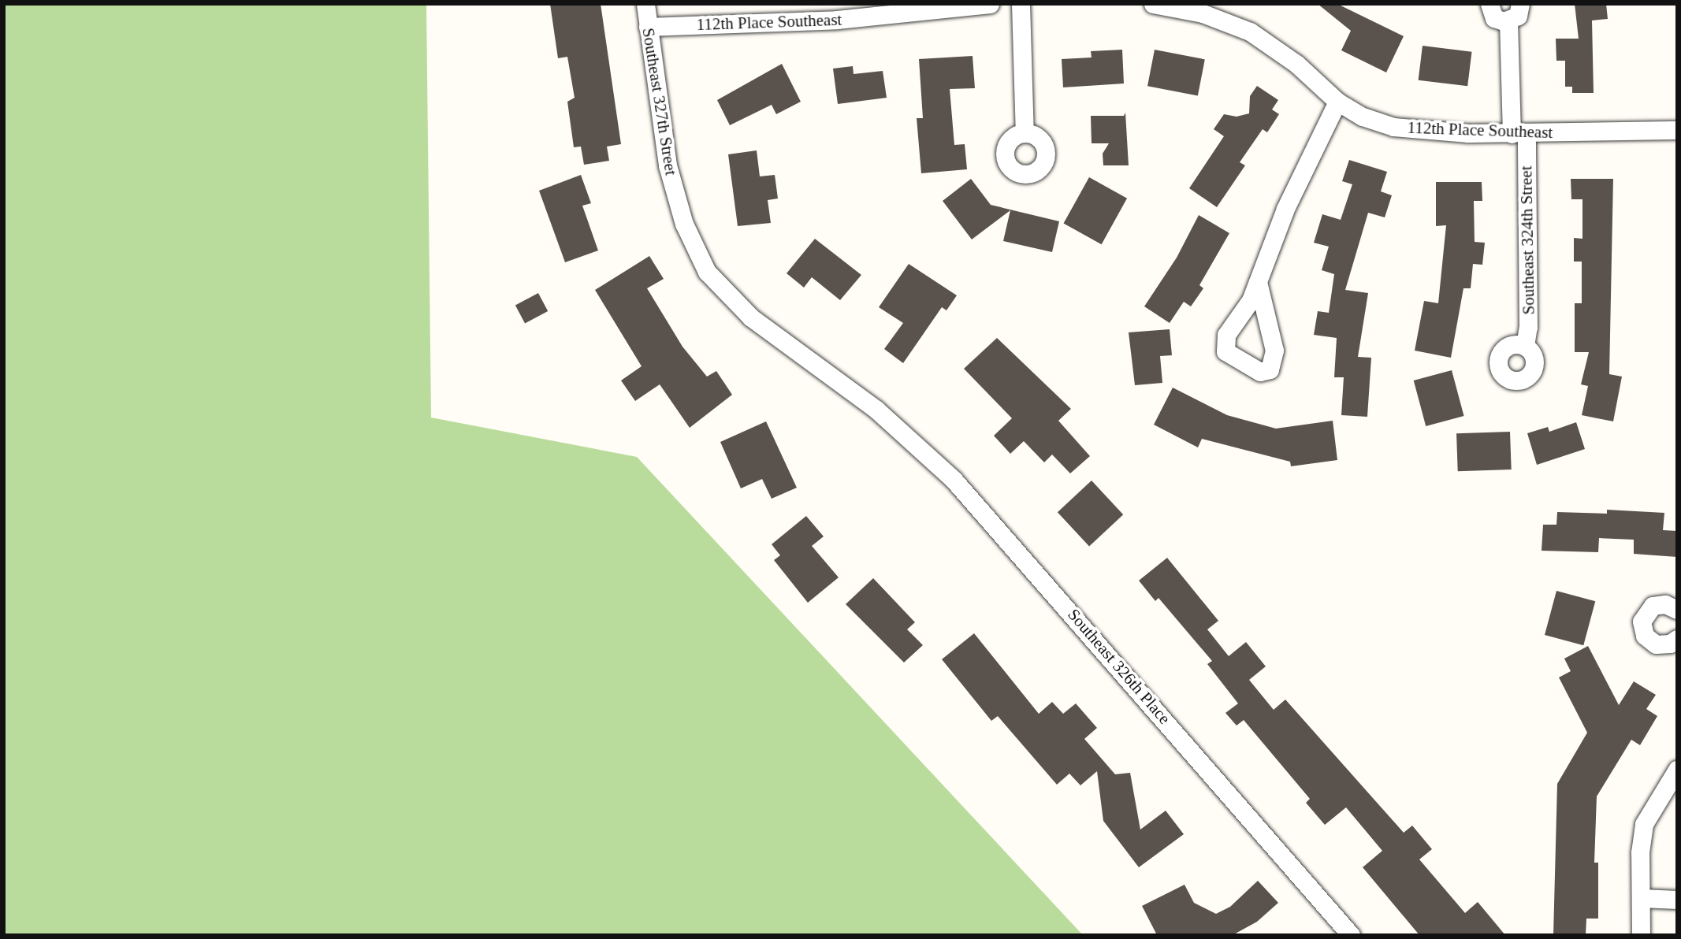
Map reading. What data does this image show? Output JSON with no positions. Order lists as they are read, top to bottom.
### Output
{
  "streets": {
    "street": [
      "112th Place Southeast",
      "Southeast 327th Street",
      "Southeast 324th Street",
      "Southeast 326th Place"
    ]
  },
  "crossings": [
    ["112th Place Southeast", "Southeast 327th Street"],
    ["112th Place Southeast", "Southeast 324th Street"],
    ["Southeast 327th Street", "Southeast 326th Place"]
  ]
}
